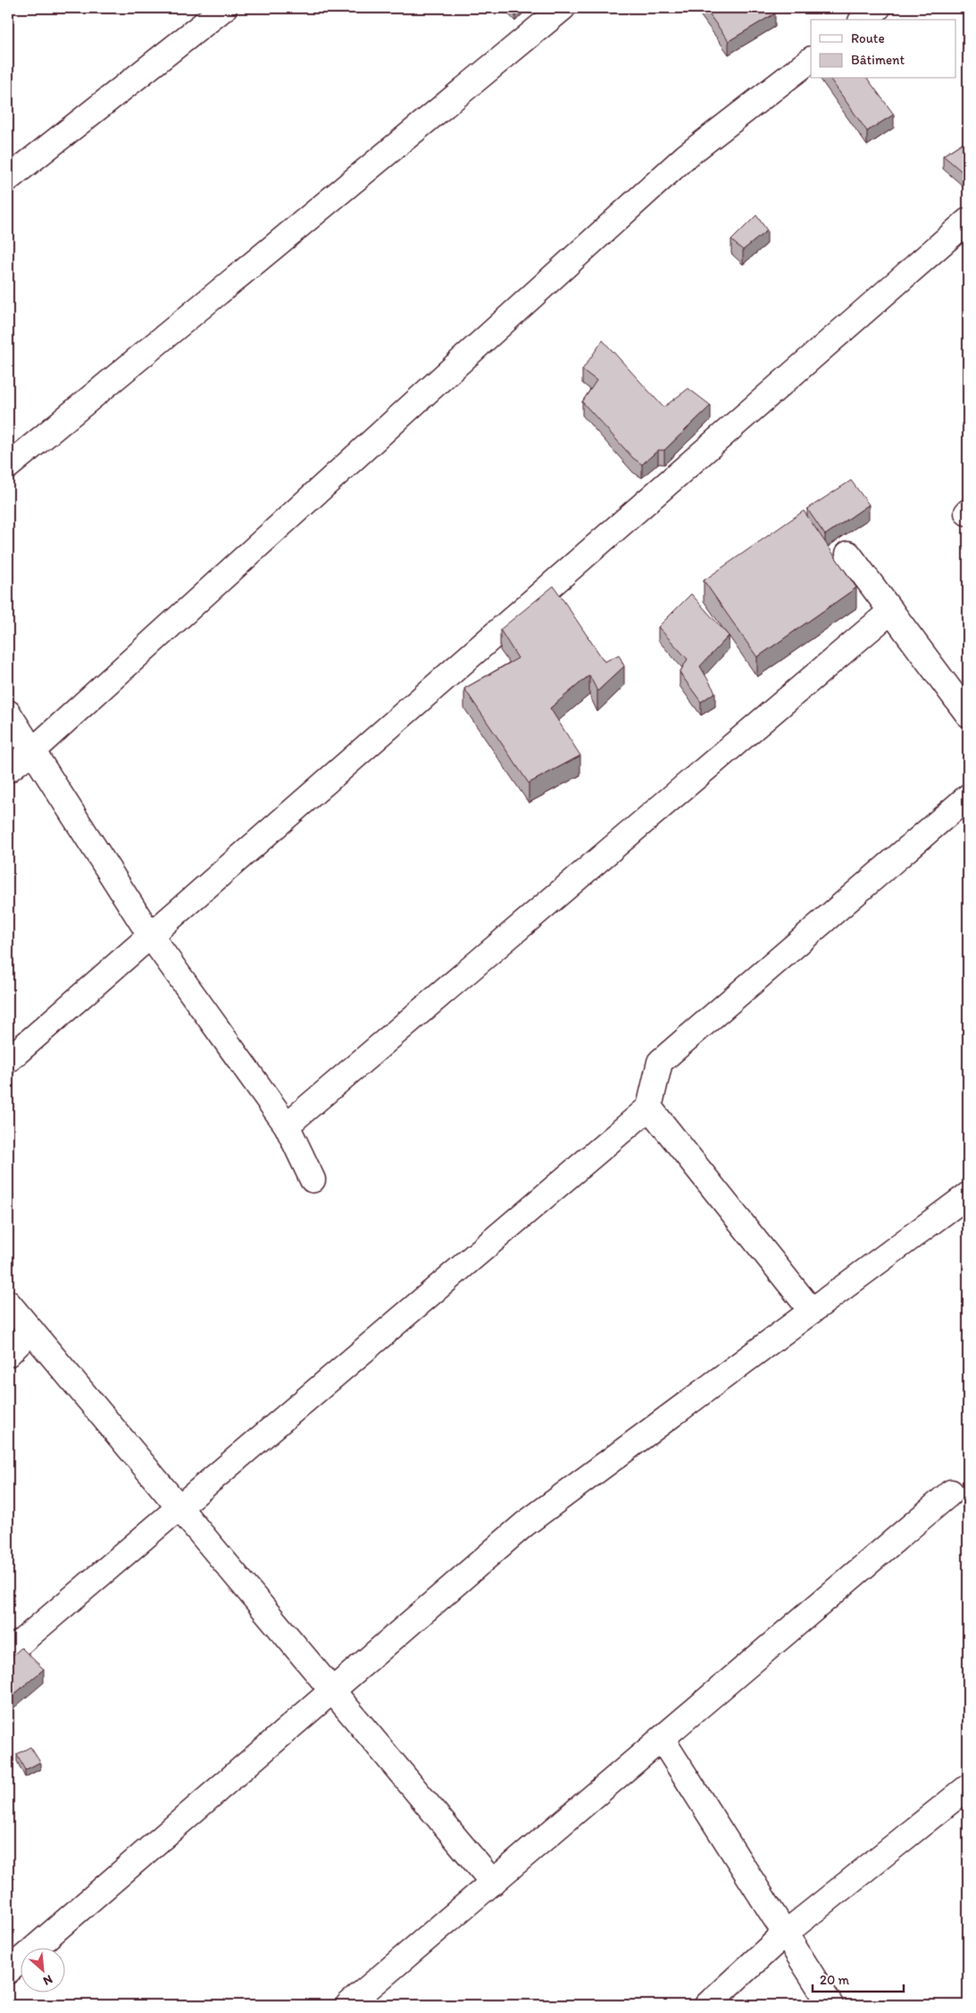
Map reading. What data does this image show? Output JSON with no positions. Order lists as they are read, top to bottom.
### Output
{
  "legend": ["Route", "Bâtiment"],
  "scale_bar": "20 m",
  "north": "bottom right"
}
